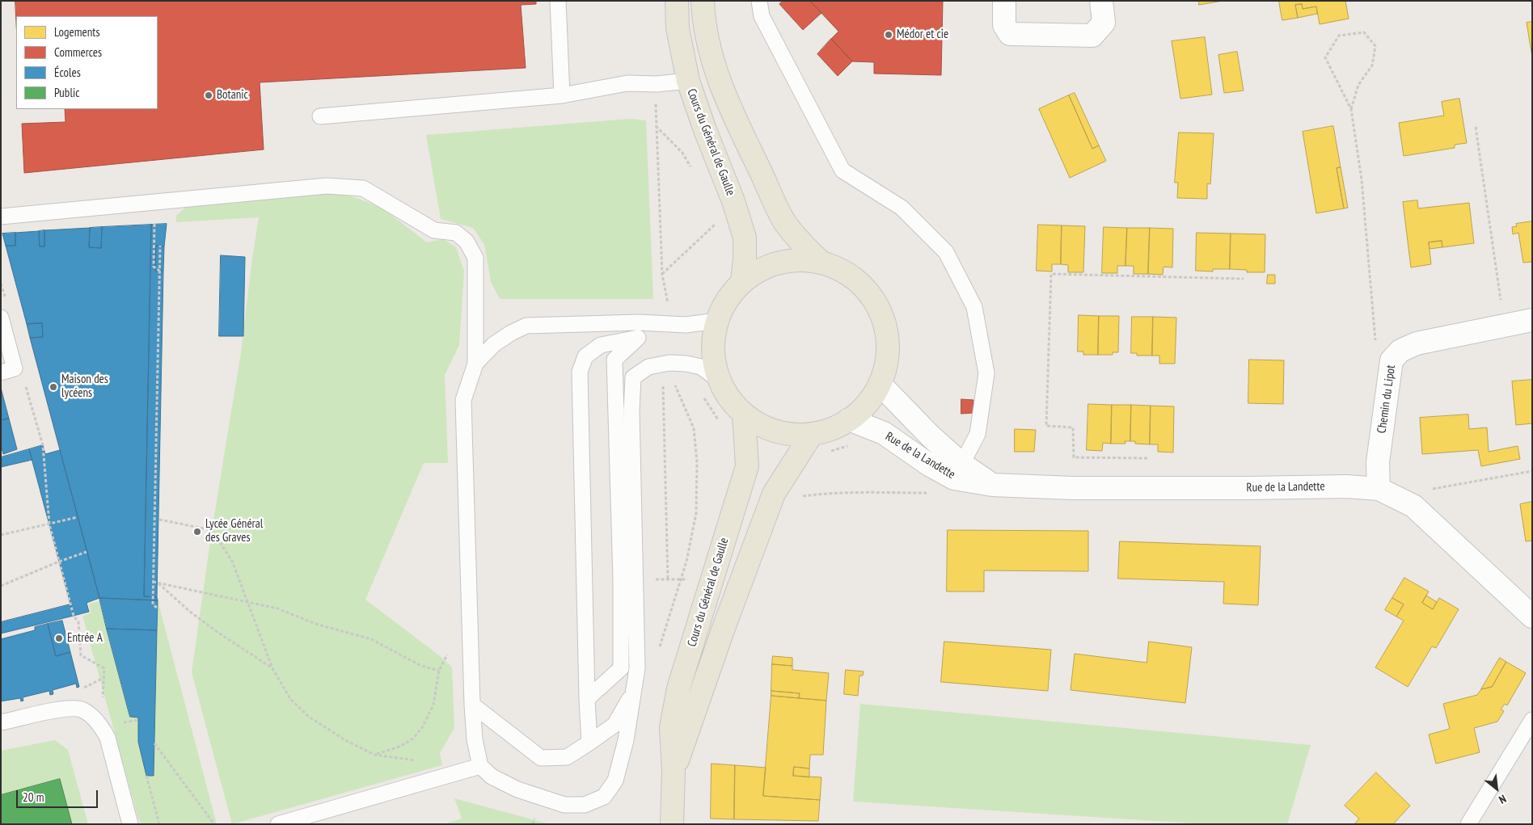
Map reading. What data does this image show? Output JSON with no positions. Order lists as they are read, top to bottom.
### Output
{
  "streets": {
    "main road": ["Cours du Général de Gaulle"],
    "street": ["Chemin du Lipot", "Rue de la Landette"]
  },
  "crossings": [
    ["Chemin du Lipot", "Rue de la Landette"]
  ],
  "places": [
    "Médor et cie",
    "Botanic",
    "Maison des lycéens",
    "Lycée Général des Graves",
    "Entrée A"
  ],
  "legend": [
    "Logements",
    "Commerces",
    "Écoles",
    "Public"
  ],
  "scale_bar": "20 m",
  "north": "bottom right"
}
